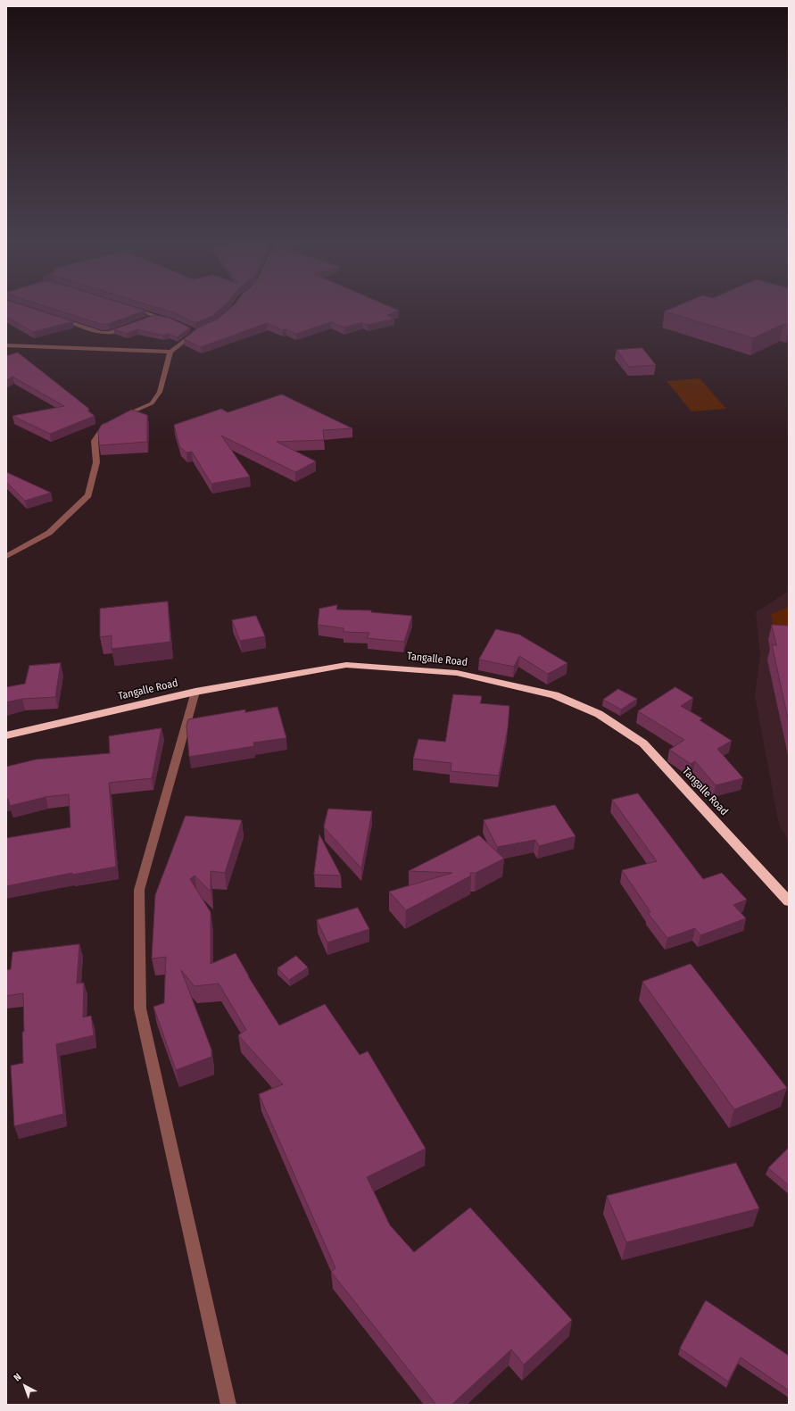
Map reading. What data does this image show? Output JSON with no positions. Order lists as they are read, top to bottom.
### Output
{
  "streets": {
    "highway": ["Tangalle Road"]
  },
  "north": "top left"
}
